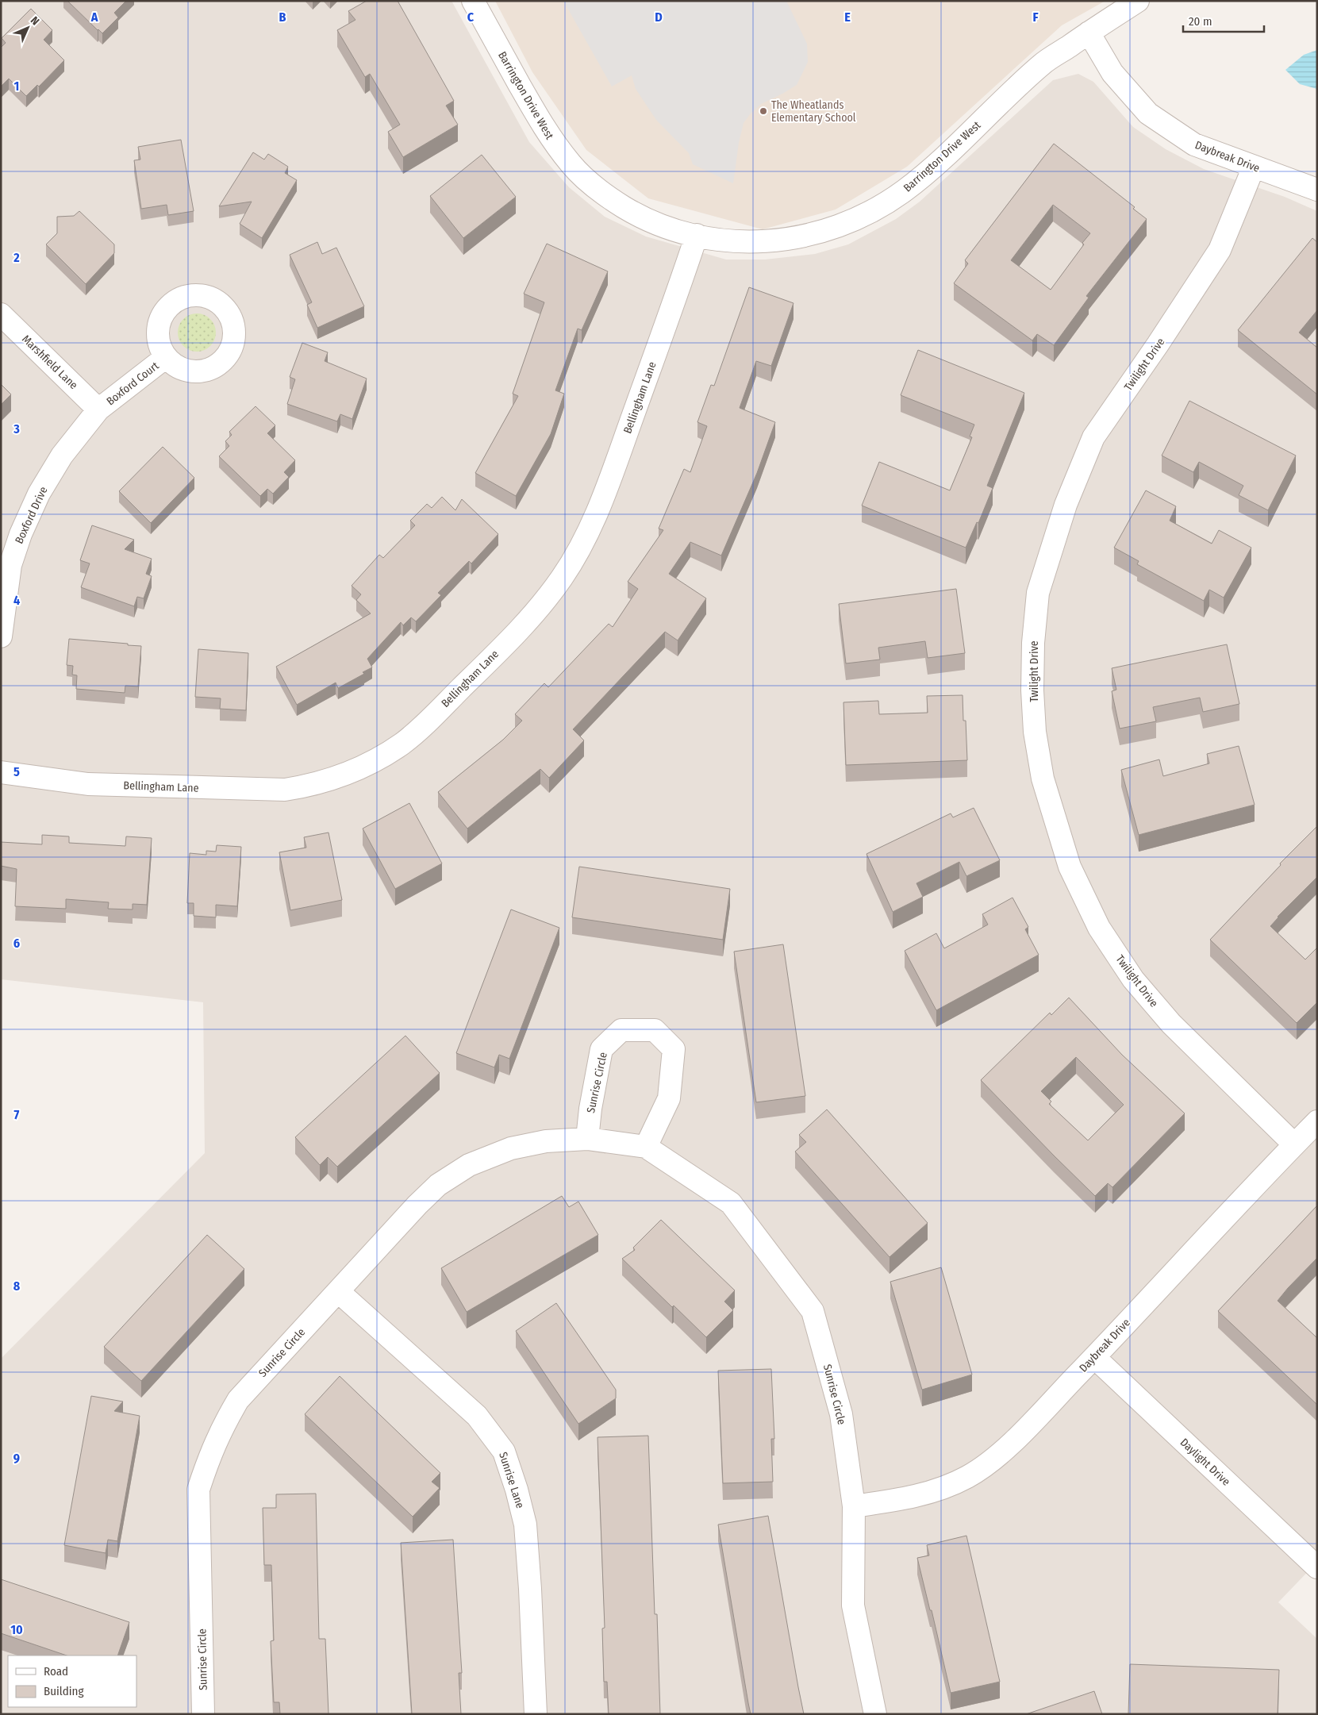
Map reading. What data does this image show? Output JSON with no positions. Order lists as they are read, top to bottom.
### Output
{
  "streets": {
    "street": [
      "Barrington Drive West",
      "Daybreak Drive",
      "Marshfield Lane",
      "Twilight Drive",
      "Boxford Court",
      "Bellingham Lane",
      "Boxford Drive",
      "Sunrise Circle",
      "Daylight Drive",
      "Sunrise Lane"
    ]
  },
  "crossings": [
    ["Barrington Drive West", "Daybreak Drive"],
    ["Barrington Drive West", "Bellingham Lane"],
    ["Daybreak Drive", "Twilight Drive"],
    ["Daybreak Drive", "Sunrise Circle"],
    ["Daybreak Drive", "Daylight Drive"],
    ["Marshfield Lane", "Boxford Court"],
    ["Marshfield Lane", "Boxford Drive"],
    ["Boxford Court", "Boxford Drive"],
    ["Sunrise Circle", "Sunrise Lane"]
  ],
  "places": ["The Wheatlands Elementary School"],
  "legend": ["Road", "Building"],
  "scale_bar": "20 m",
  "north": "top right",
  "grid": {
    "columns": [
      "A",
      "B",
      "C",
      "D",
      "E",
      "F"
    ],
    "rows": [
      "1",
      "2",
      "3",
      "4",
      "5",
      "6",
      "7",
      "8",
      "9",
      "10"
    ]
  }
}
